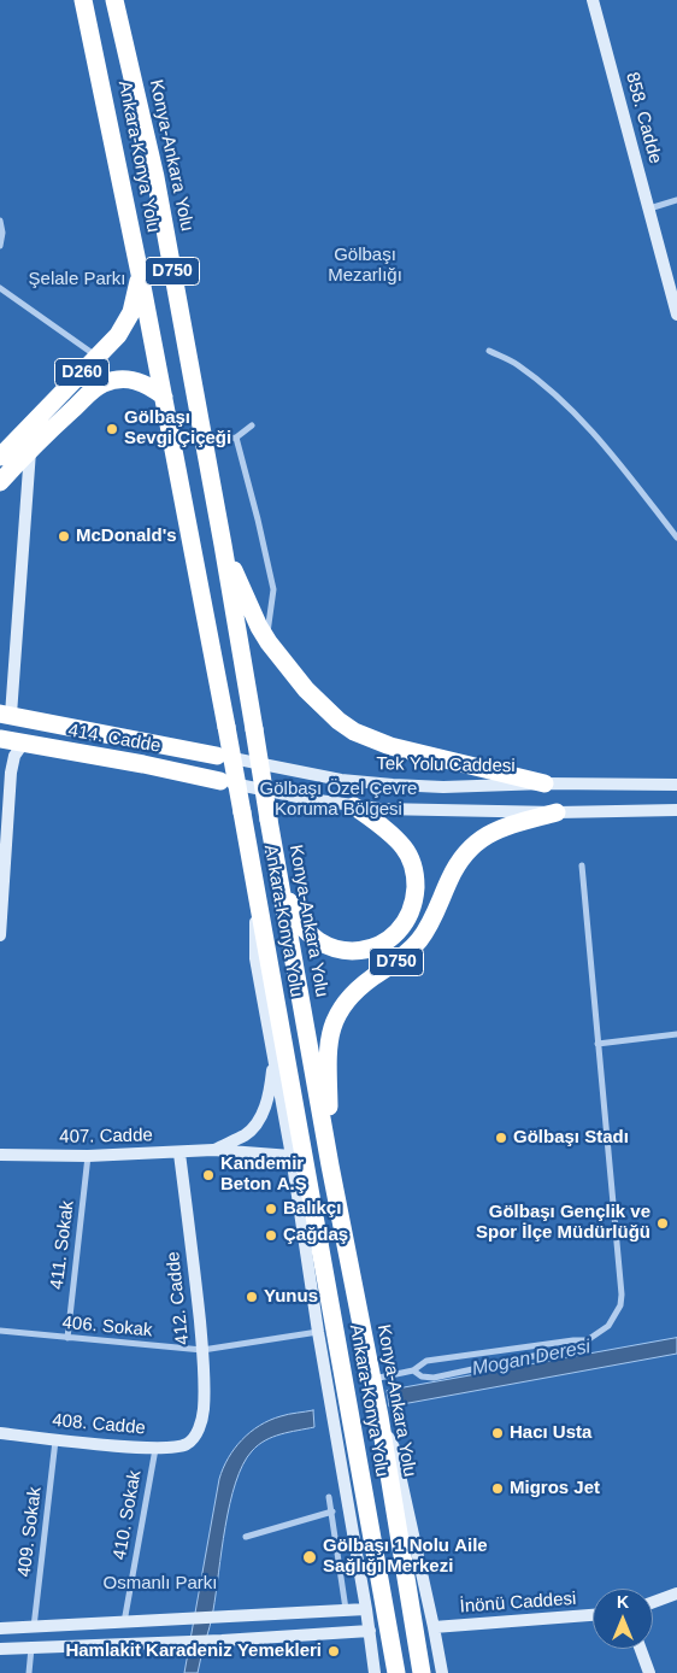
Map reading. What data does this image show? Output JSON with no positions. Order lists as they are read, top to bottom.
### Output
{
  "streets": {
    "highway": [
      "Konya-Ankara Yolu",
      "Ankara-Konya Yolu",
      "D750",
      "D260",
      "414. Cadde"
    ],
    "street": [
      "858. Cadde",
      "Tek Yolu Caddesi",
      "407. Cadde",
      "411. Sokak",
      "412. Cadde",
      "406. Sokak",
      "408. Cadde",
      "410. Sokak",
      "409. Sokak",
      "İnönü Caddesi"
    ]
  },
  "crossings": [
    ["Konya-Ankara Yolu", "D750"],
    ["Ankara-Konya Yolu", "D260"],
    ["414. Cadde", "Tek Yolu Caddesi"],
    ["407. Cadde", "411. Sokak"],
    ["407. Cadde", "412. Cadde"],
    ["411. Sokak", "406. Sokak"],
    ["412. Cadde", "406. Sokak"],
    ["412. Cadde", "408. Cadde"],
    ["408. Cadde", "410. Sokak"],
    ["408. Cadde", "409. Sokak"]
  ],
  "water": ["Mogan Deresi"],
  "parks": [
    "Gölbaşı Mezarlığı",
    "Şelale Parkı",
    "Gölbaşı Özel Çevre Koruma Bölgesi",
    "Osmanlı Parkı"
  ],
  "places": [
    "Gölbaşı Sevgi Çiçeği",
    "McDonald's",
    "Gölbaşı Stadı",
    "Kandemir Beton A.Ş",
    "Balıkçı",
    "Gölbaşı Gençlik ve Spor İlçe Müdürlüğü",
    "Çağdaş",
    "Yunus",
    "Hacı Usta",
    "Migros Jet",
    "Gölbaşı 1 Nolu Aile Sağlığı Merkezi",
    "Hamlakit Karadeniz Yemekleri"
  ],
  "north": "top"
}
